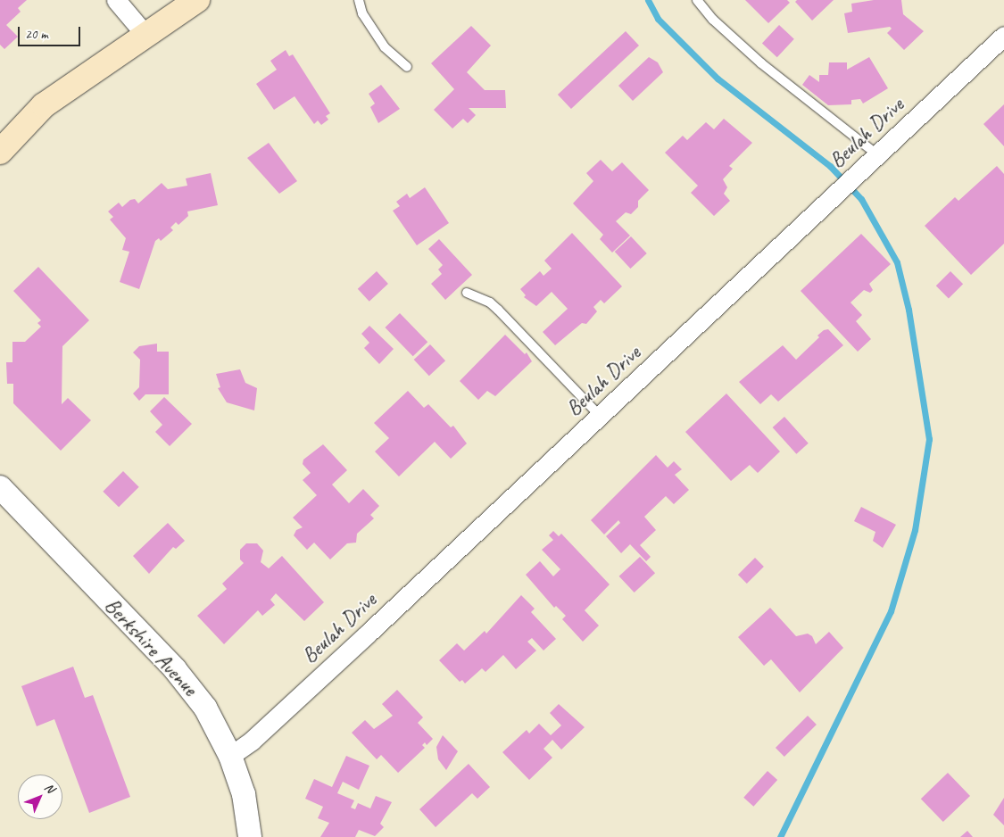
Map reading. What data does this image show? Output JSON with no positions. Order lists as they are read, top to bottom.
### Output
{
  "streets": {
    "street": ["Beulah Drive", "Berkshire Avenue"]
  },
  "crossings": [
    ["Beulah Drive", "Berkshire Avenue"]
  ],
  "scale_bar": "20 m",
  "north": "top right"
}
